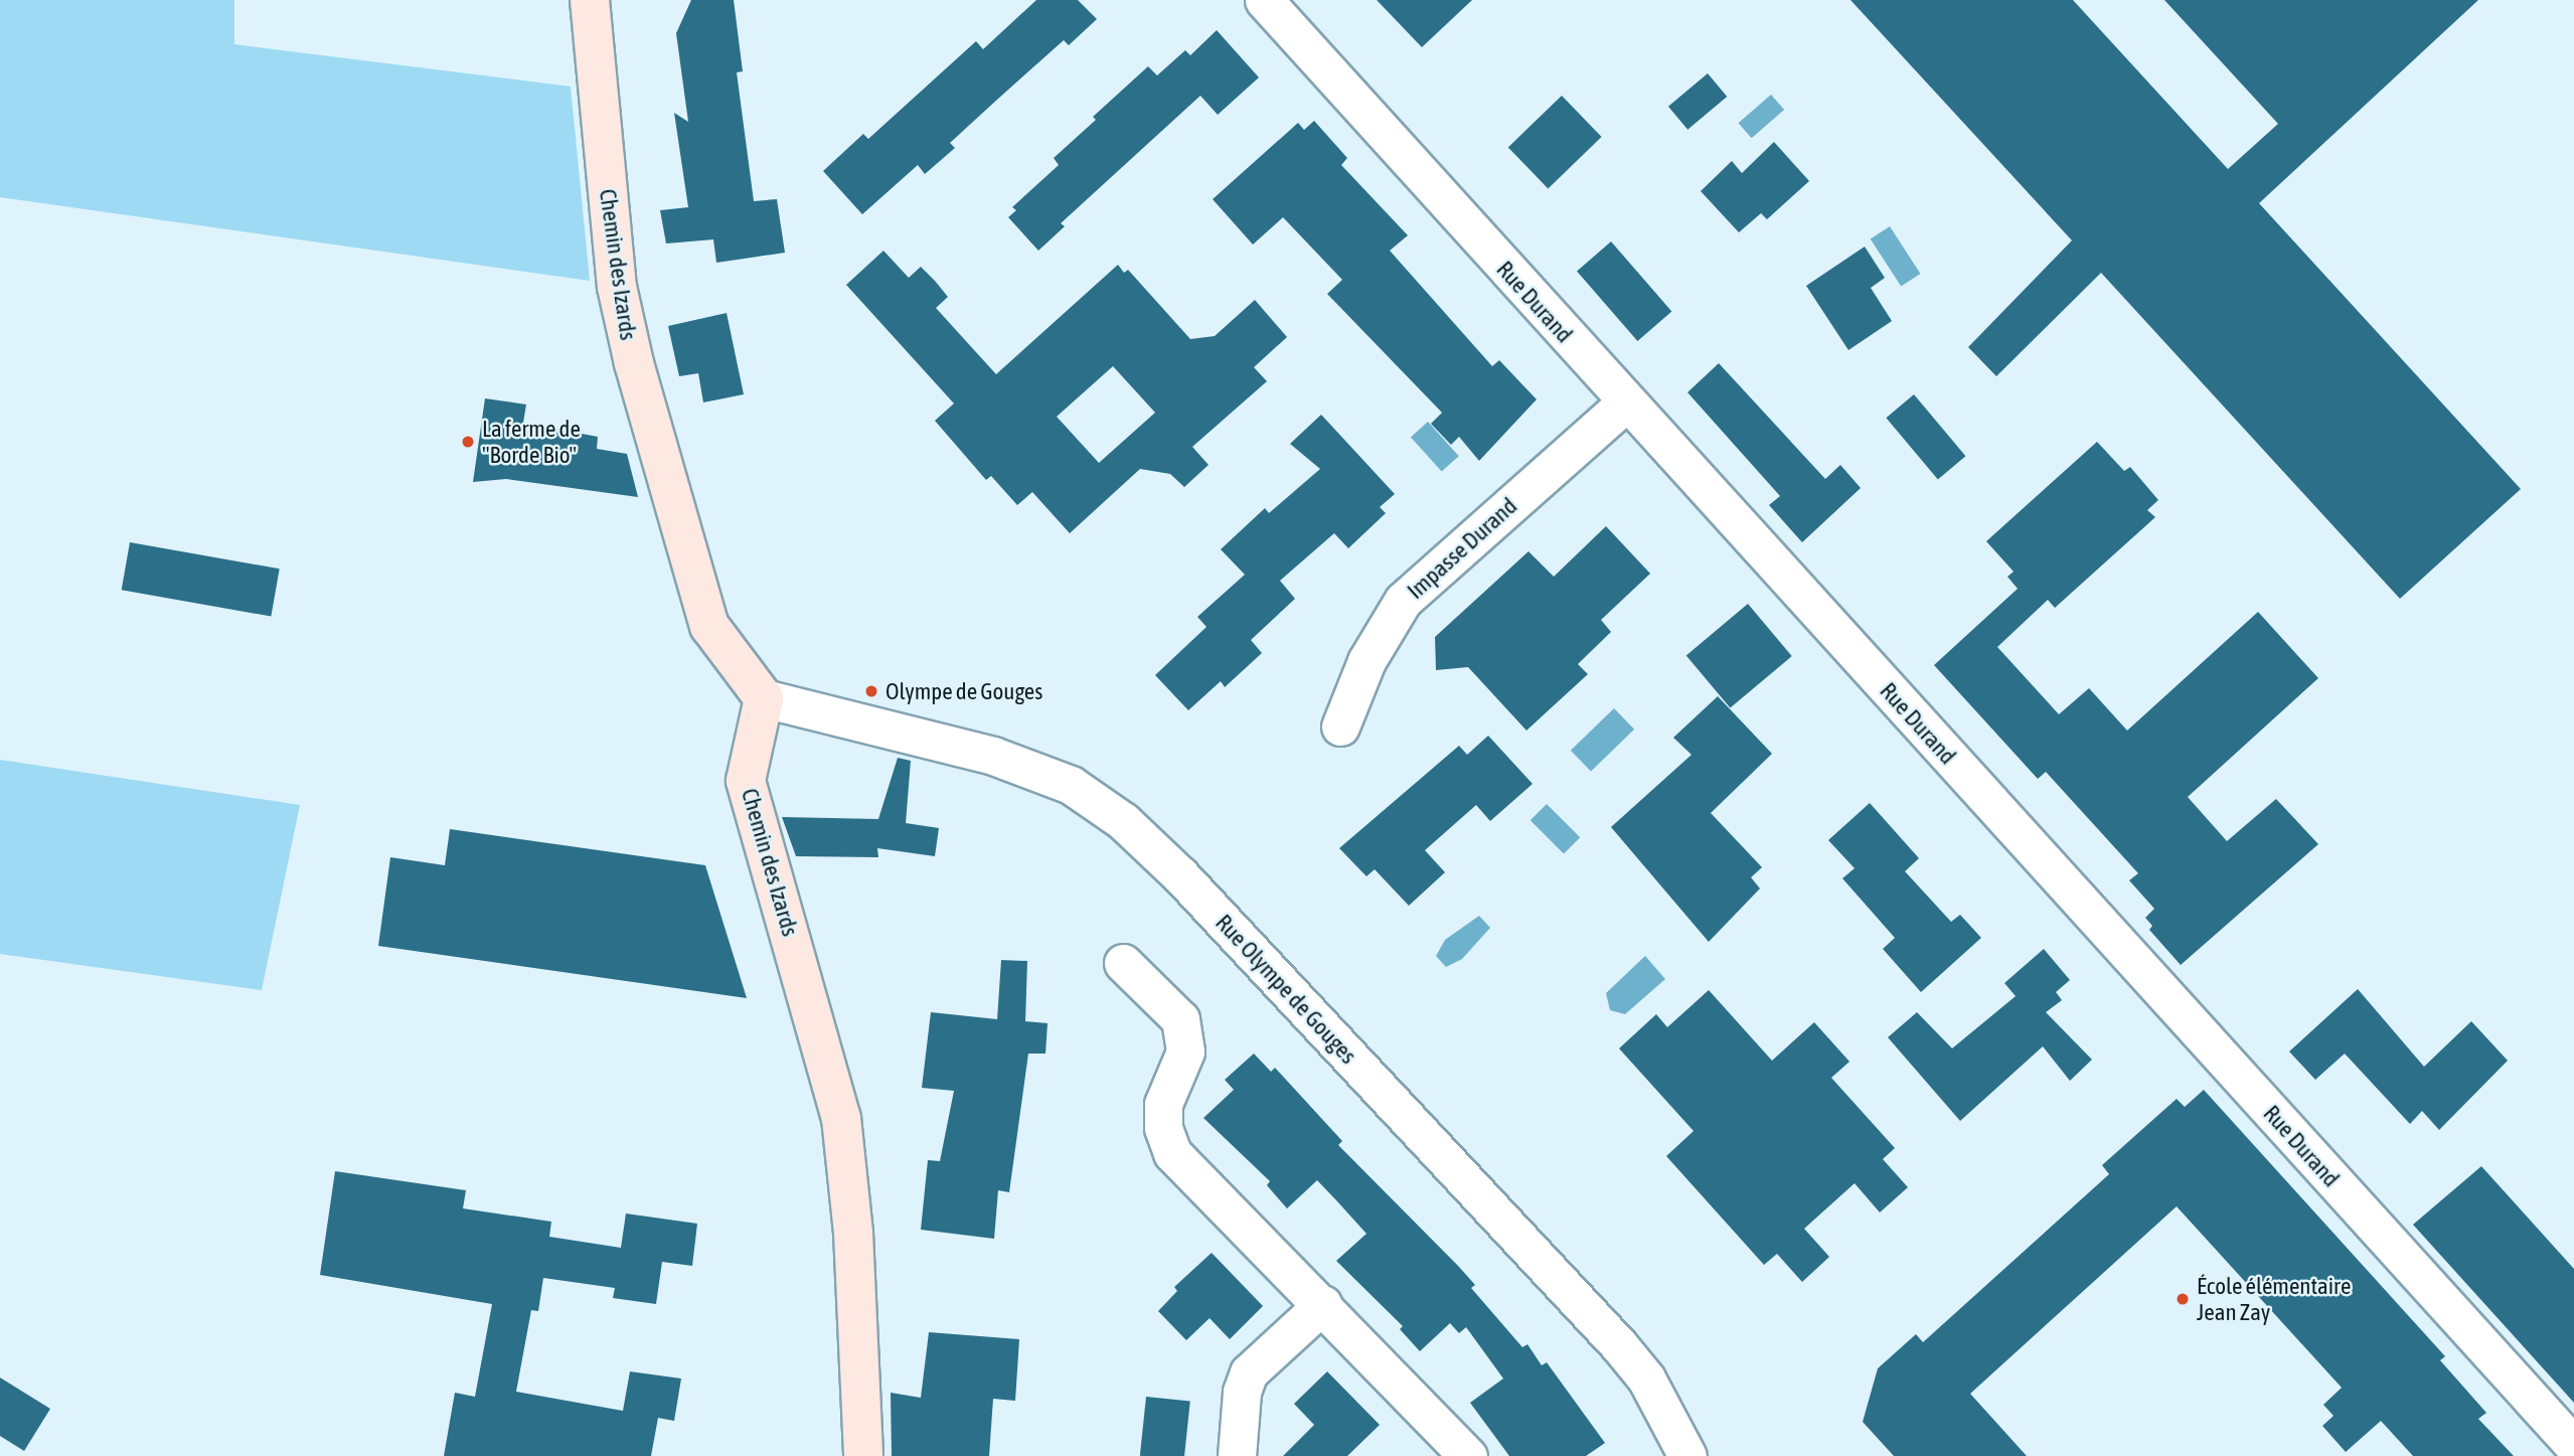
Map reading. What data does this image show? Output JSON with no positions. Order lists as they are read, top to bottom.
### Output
{
  "streets": {
    "street": [
      "Chemin des Izards",
      "Rue Durand",
      "Impasse Durand",
      "Rue Olympe de Gouges"
    ]
  },
  "crossings": [
    ["Chemin des Izards", "Rue Olympe de Gouges"],
    ["Rue Durand", "Impasse Durand"]
  ],
  "places": ["La ferme de \"Borde Bio\"", "Olympe de Gouges", "École élémentaire Jean Zay"]
}
